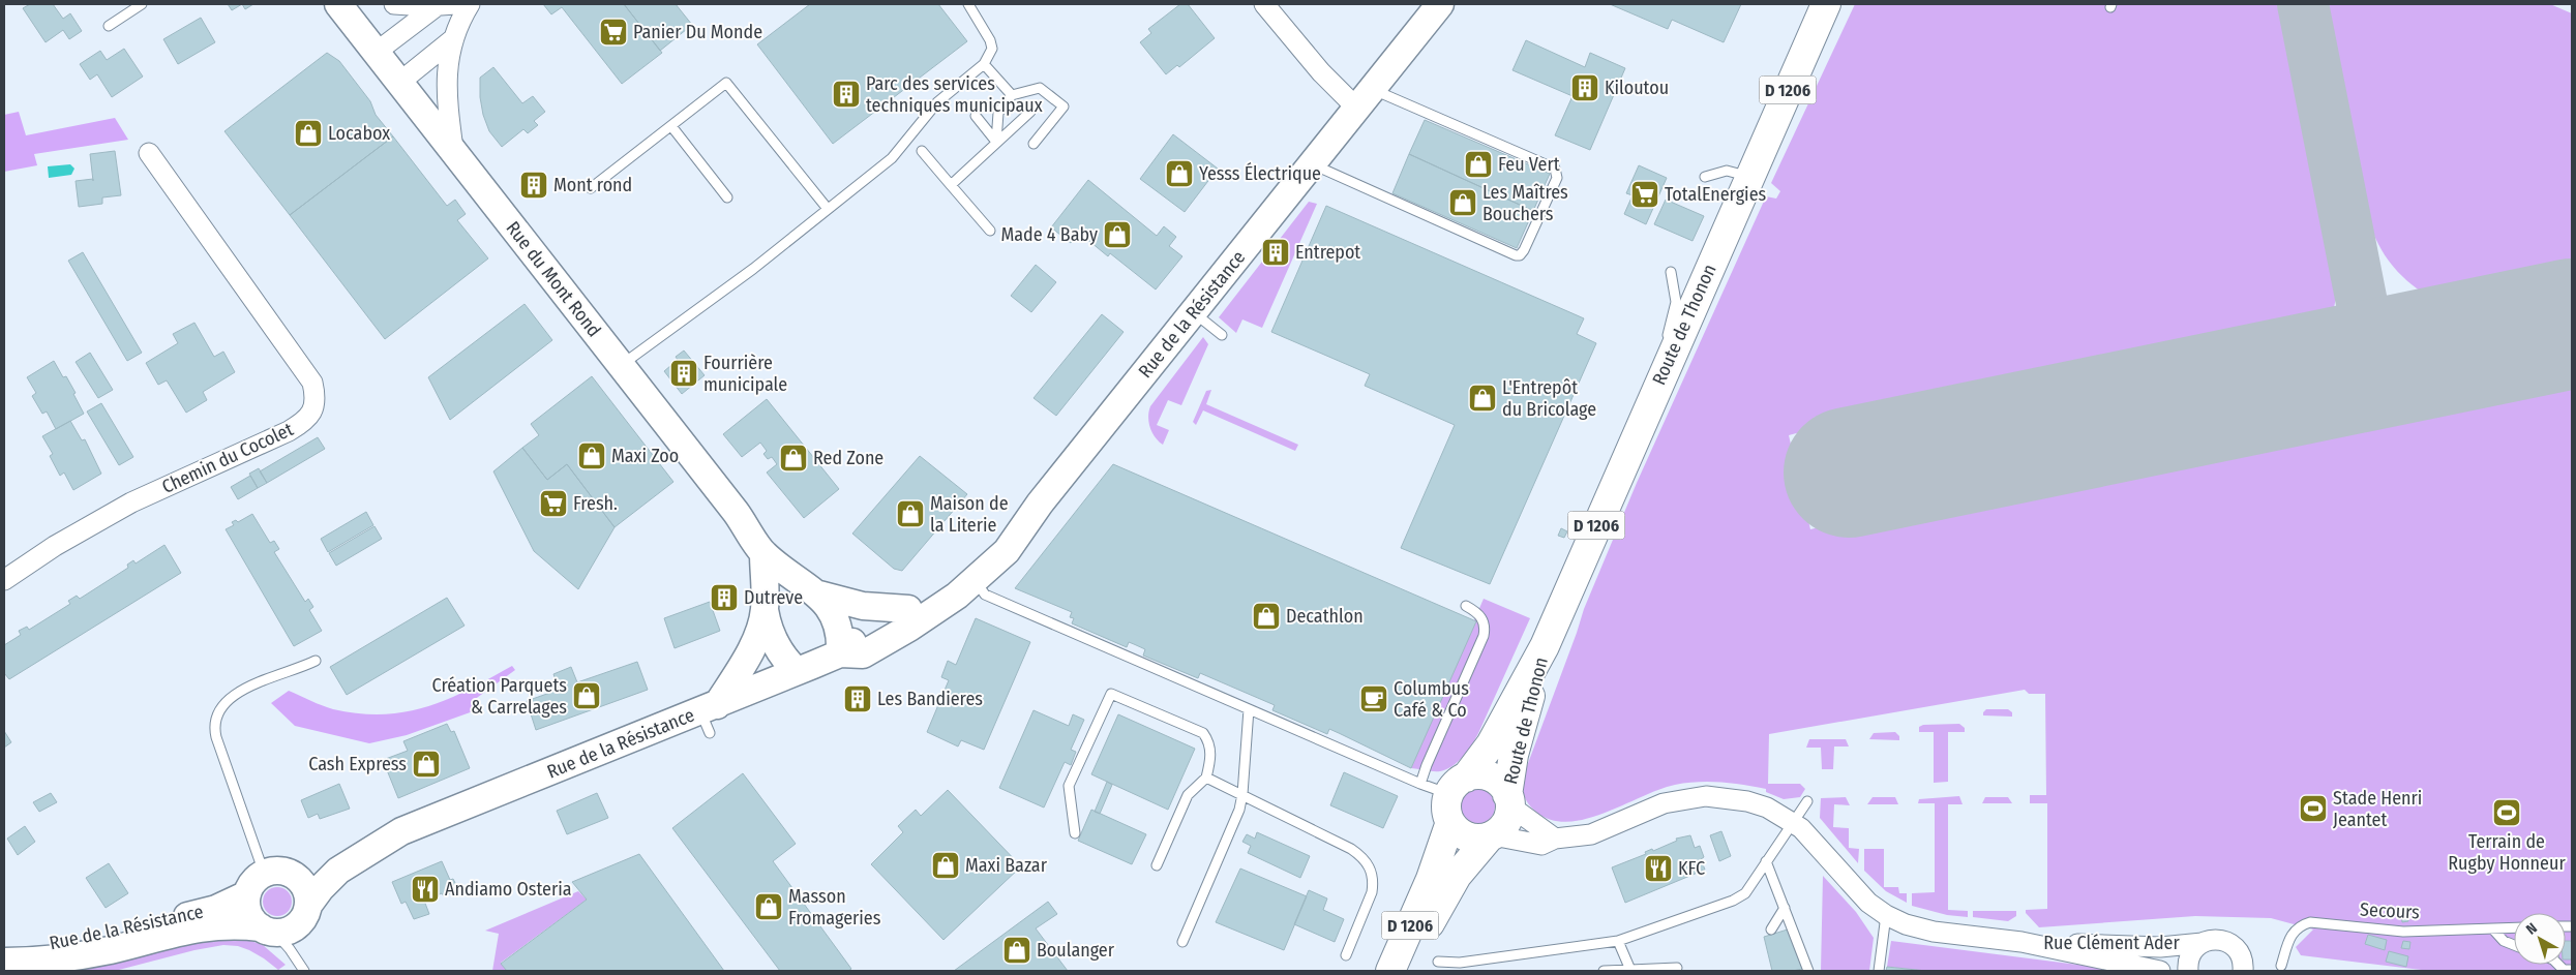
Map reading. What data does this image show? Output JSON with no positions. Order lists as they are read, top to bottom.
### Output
{
  "streets": {
    "main road": ["D 1206", "Route de Thonon"],
    "street": [
      "Rue du Mont Rond",
      "Rue de la Résistance",
      "Chemin du Cocolet",
      "Rue Clément Ader"
    ],
    "lane": ["Secours"]
  },
  "crossings": [
    ["D 1206", "Route de Thonon"],
    ["D 1206", "Rue Clément Ader"],
    ["Rue du Mont Rond", "Rue de la Résistance"],
    ["Route de Thonon", "Rue Clément Ader"]
  ],
  "places": {
    "supermarket": ["Panier Du Monde", "TotalEnergies", "Fresh."],
    "building": [
      "Kiloutou",
      "Parc des services techniques municipaux",
      "Mont rond",
      "Entrepot",
      "Fourrière municipale",
      "Dutreve",
      "Les Bandieres"
    ],
    "shop": [
      "Locabox",
      "Feu Vert",
      "Yesss Électrique",
      "Les Maîtres Bouchers",
      "Made 4 Baby",
      "L'Entrepôt du Bricolage",
      "Maxi Zoo",
      "Red Zone",
      "Maison de la Literie",
      "Decathlon",
      "Création Parquets & Carrelages",
      "Cash Express",
      "Maxi Bazar",
      "Masson Fromageries",
      "Boulanger"
    ],
    "cafe": ["Columbus Café & Co"],
    "sports": ["Stade Henri Jeantet", "Terrain de Rugby Honneur"],
    "restaurant": ["KFC", "Andiamo Osteria"]
  },
  "north": "top left"
}
